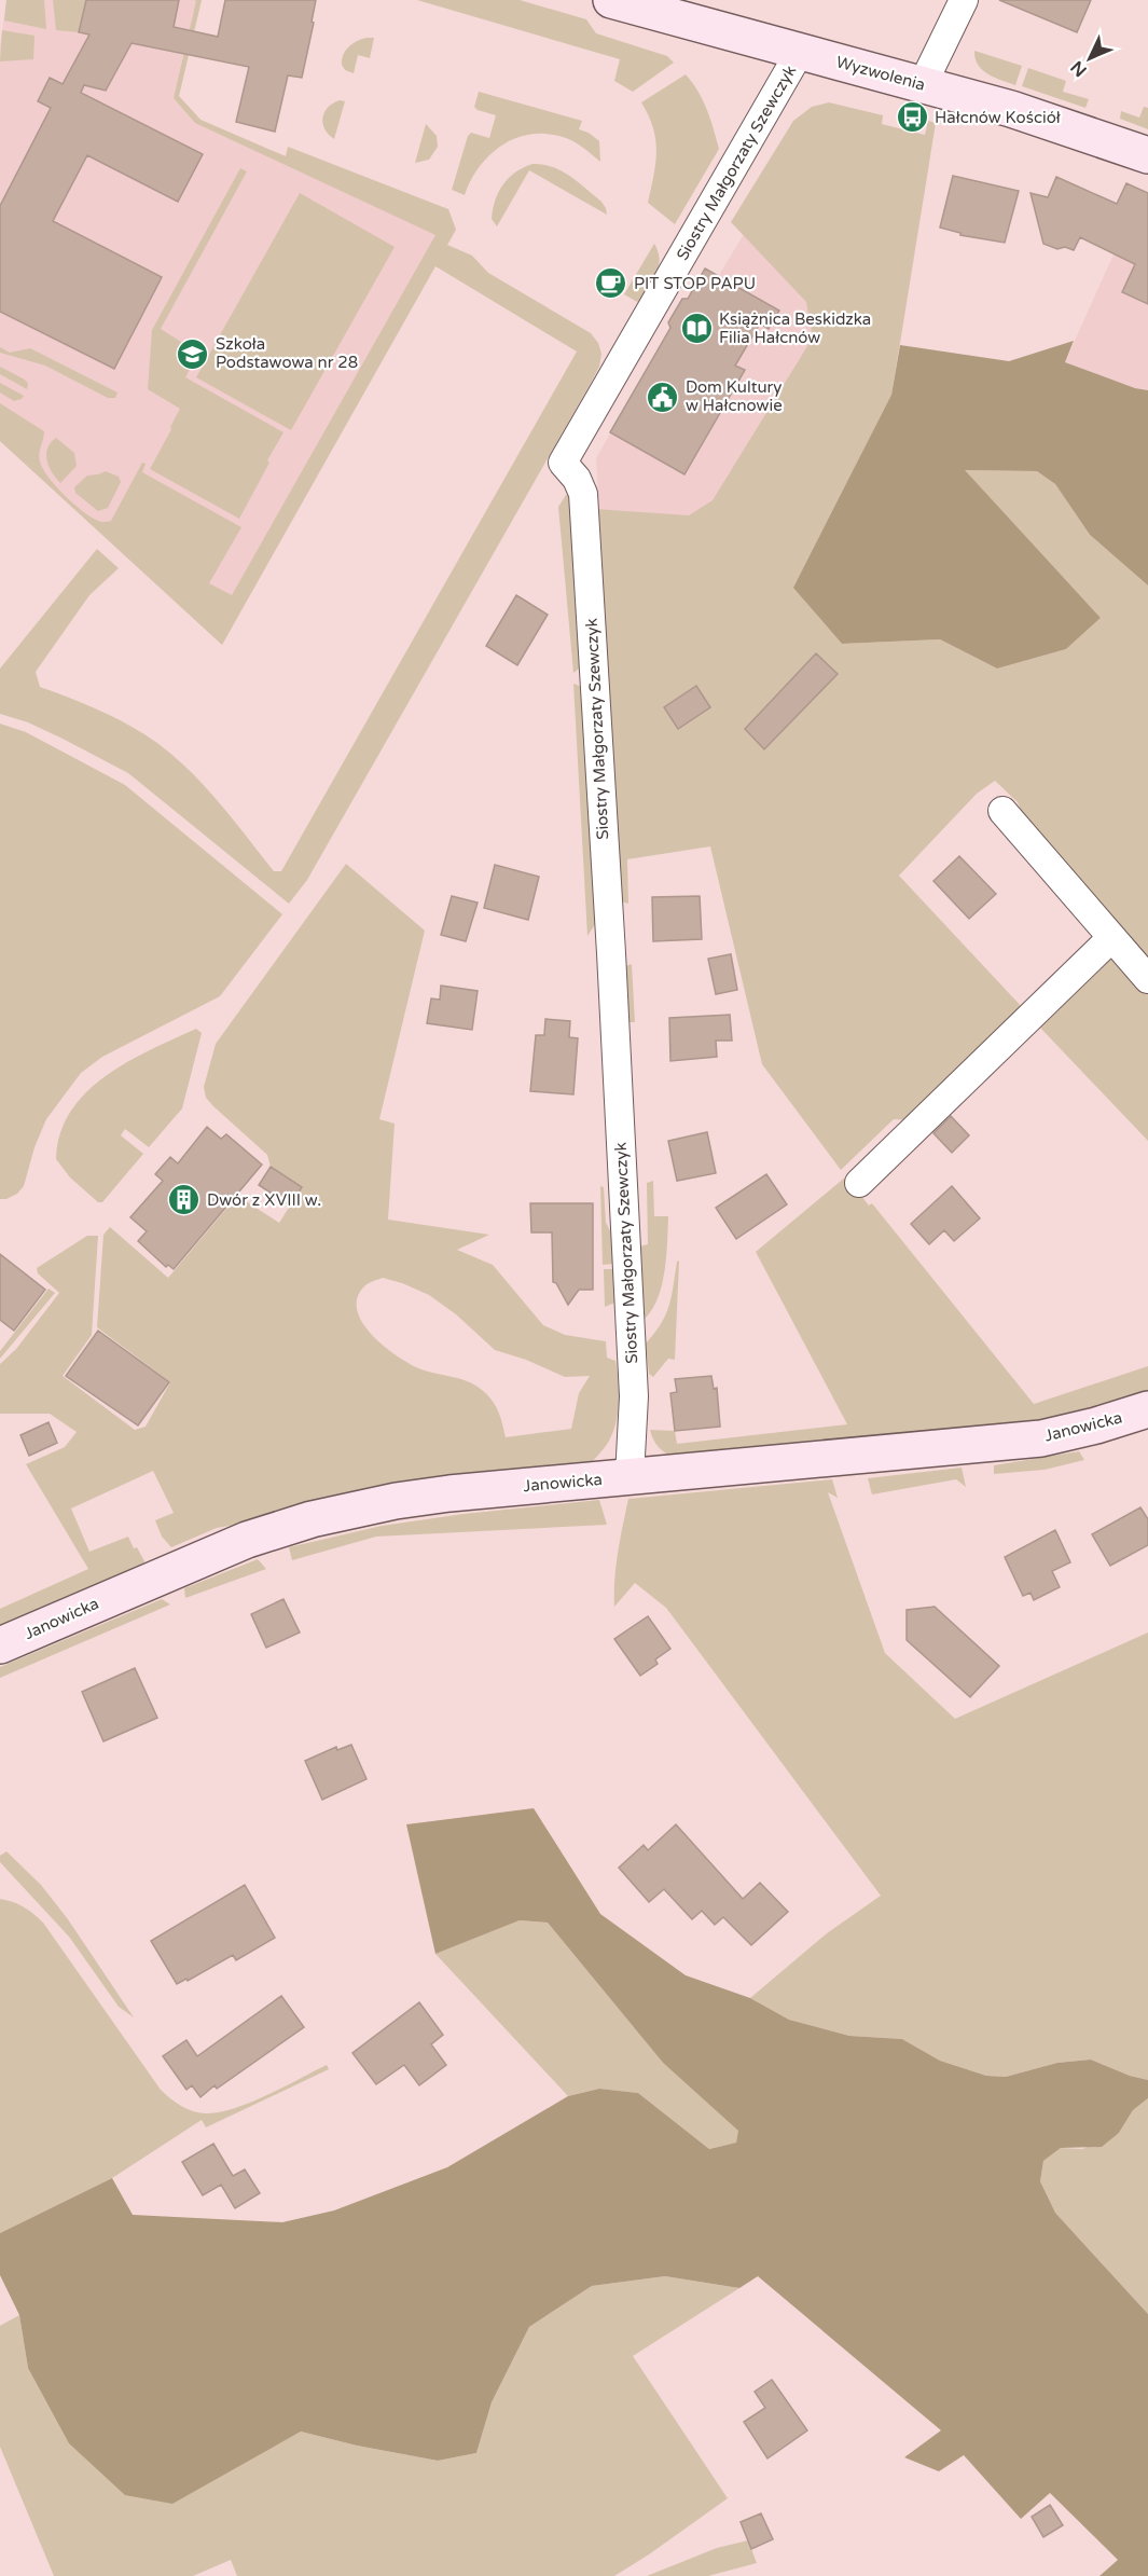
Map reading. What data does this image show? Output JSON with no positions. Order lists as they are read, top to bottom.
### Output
{
  "streets": {
    "street": ["Wyzwolenia", "Siostry Małgorzaty Szewczyk", "Janowicka"]
  },
  "crossings": [
    ["Wyzwolenia", "Siostry Małgorzaty Szewczyk"],
    ["Siostry Małgorzaty Szewczyk", "Janowicka"]
  ],
  "places": {
    "bus stop": ["Hałcnów Kościół"],
    "cafe": ["PIT STOP PAPU"],
    "library": ["Książnica Beskidzka Filia Hałcnów"],
    "school or university": ["Szkoła Podstawowa nr 28"],
    "public building": ["Dom Kultury w Hałcnowie"],
    "building": ["Dwór z XVIII w."]
  },
  "north": "bottom left"
}
